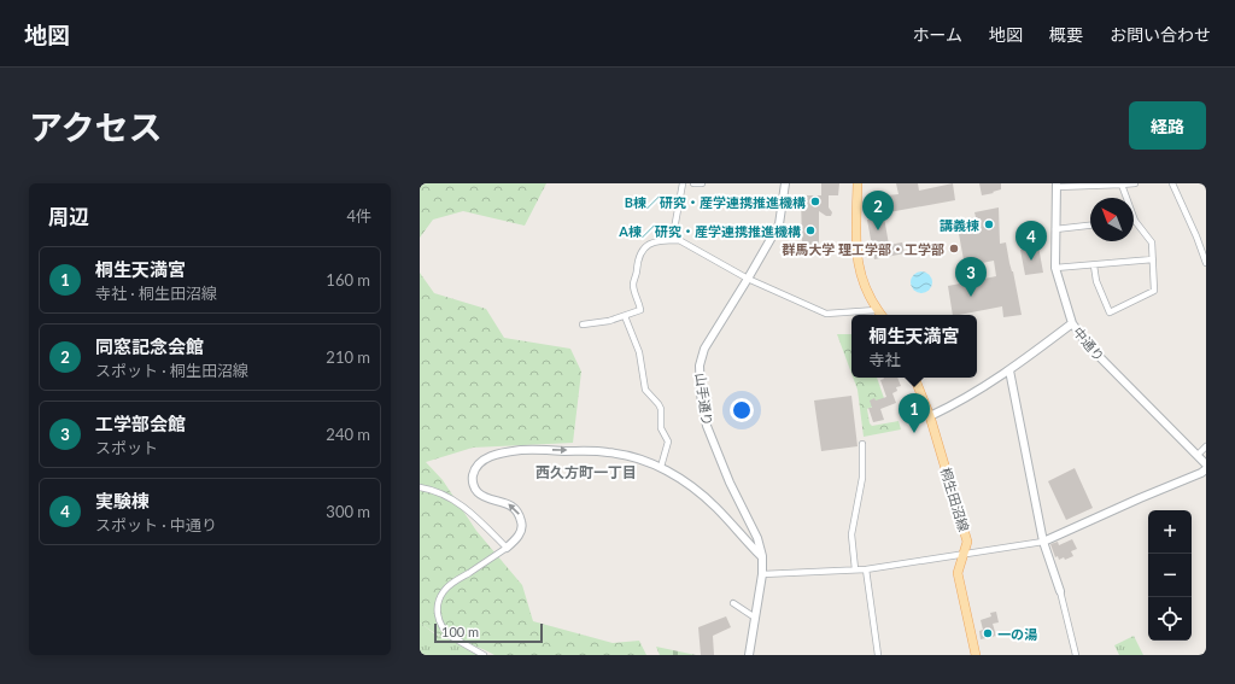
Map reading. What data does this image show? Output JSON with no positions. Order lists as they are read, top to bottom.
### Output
{
  "streets": {
    "main road": ["桐生田沼線"],
    "street": ["中通り", "山手通り"]
  },
  "districts": ["西久方町一丁目"],
  "places": [
    "B棟／研究・産学連携推進機構",
    "講義棟",
    "A棟／研究・産学連携推進機構",
    "群馬大学 理工学部・工学部",
    "一の湯"
  ],
  "scale_bar": "100 m",
  "north": "top left",
  "page": {
    "header": "地図",
    "nav": [
      "ホーム",
      "地図",
      "概要",
      "お問い合わせ"
    ],
    "title": "アクセス",
    "buttons": "経路",
    "heading": ["周辺", "4件"],
    "pins": [
      "2",
      "4",
      "3",
      "1"
    ],
    "list": [
      {
        "mark": "1",
        "name": "桐生天満宮",
        "note": "寺社 · 桐生田沼線",
        "value": "160 m"
      },
      {
        "mark": "2",
        "name": "同窓記念会館",
        "note": "スポット · 桐生田沼線",
        "value": "210 m"
      },
      {
        "mark": "3",
        "name": "工学部会館",
        "note": "スポット",
        "value": "240 m"
      },
      {
        "mark": "4",
        "name": "実験棟",
        "note": "スポット · 中通り",
        "value": "300 m"
      }
    ],
    "popup": ["桐生天満宮", "寺社"],
    "map_buttons": ["+", "−"],
    "scale": "100 m"
  }
}
